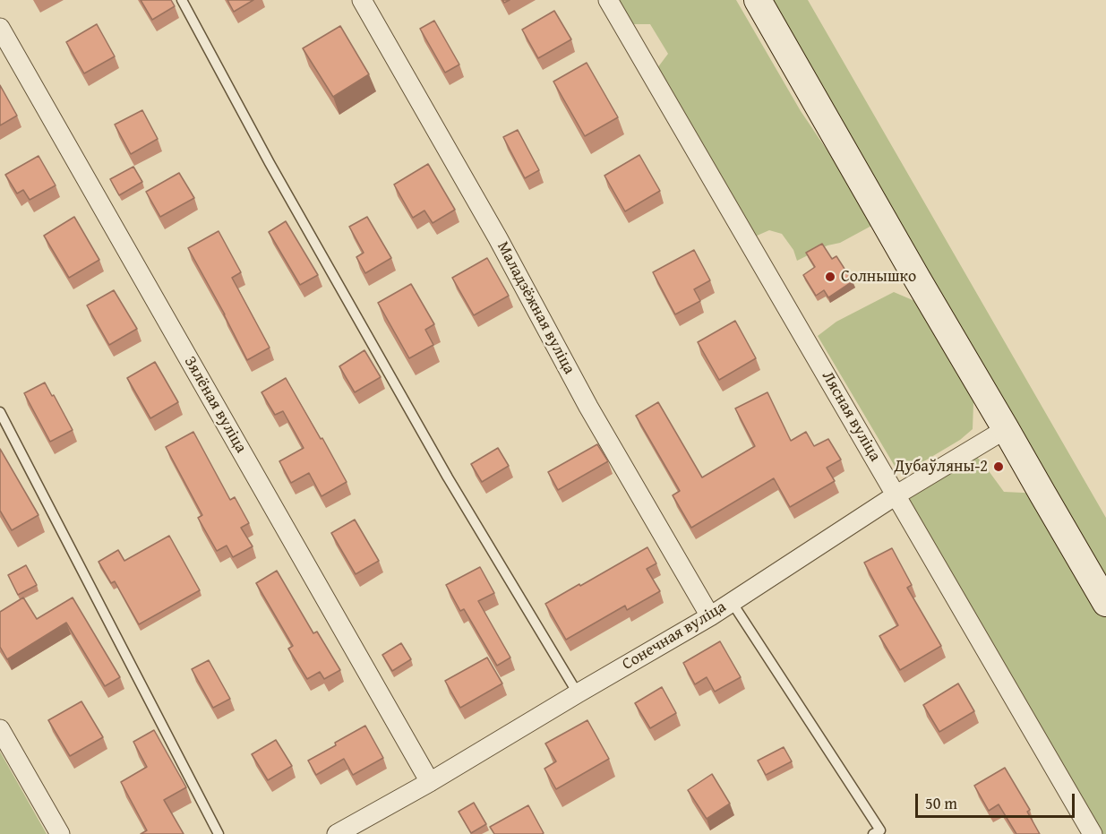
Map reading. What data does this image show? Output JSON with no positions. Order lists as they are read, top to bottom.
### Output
{
  "streets": {
    "street": [
      "Маладзёжная вуліца",
      "Зялёная вуліца",
      "Лясная вуліца",
      "Сонечная вуліца"
    ]
  },
  "crossings": [
    ["Маладзёжная вуліца", "Сонечная вуліца"],
    ["Зялёная вуліца", "Сонечная вуліца"],
    ["Лясная вуліца", "Сонечная вуліца"]
  ],
  "places": ["Солнышко", "Дубаўляны-2"],
  "scale_bar": "50 m"
}
